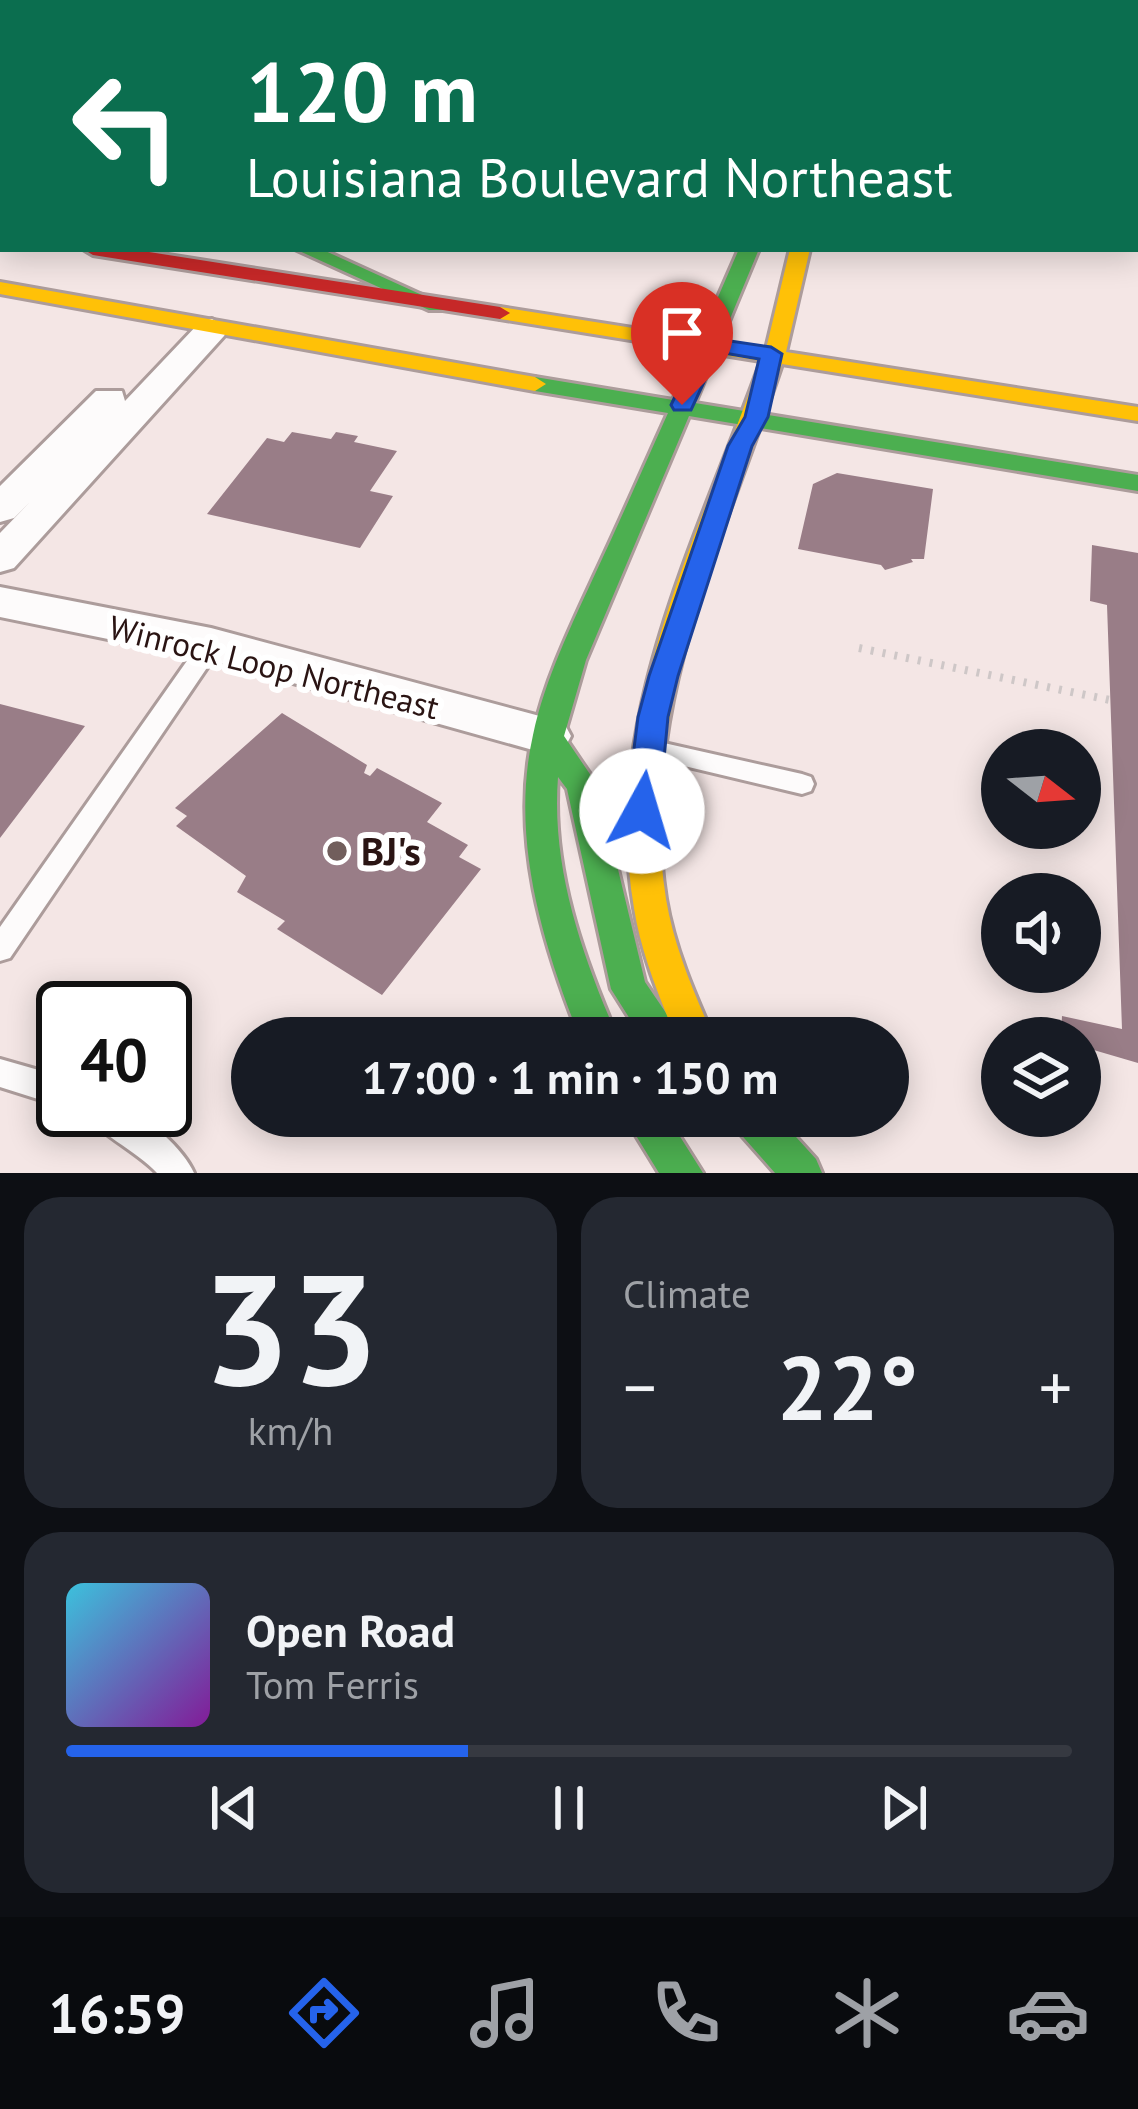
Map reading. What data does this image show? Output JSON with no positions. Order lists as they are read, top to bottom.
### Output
{
  "streets": {
    "street": ["Winrock Loop Northeast"]
  },
  "places": ["BJ's"],
  "north": "right",
  "page": {
    "turn": ["120 m", "Louisiana Boulevard Northeast"],
    "limit": "40",
    "trip": "17:00 · 1 min · 150 m",
    "tile": [
      ["33", "km/h"],
      "Climate"
    ],
    "heat": ["−", "22°", "+"],
    "song": ["Open Road", "Tom Ferris"],
    "tabs": "16:59"
  }
}
